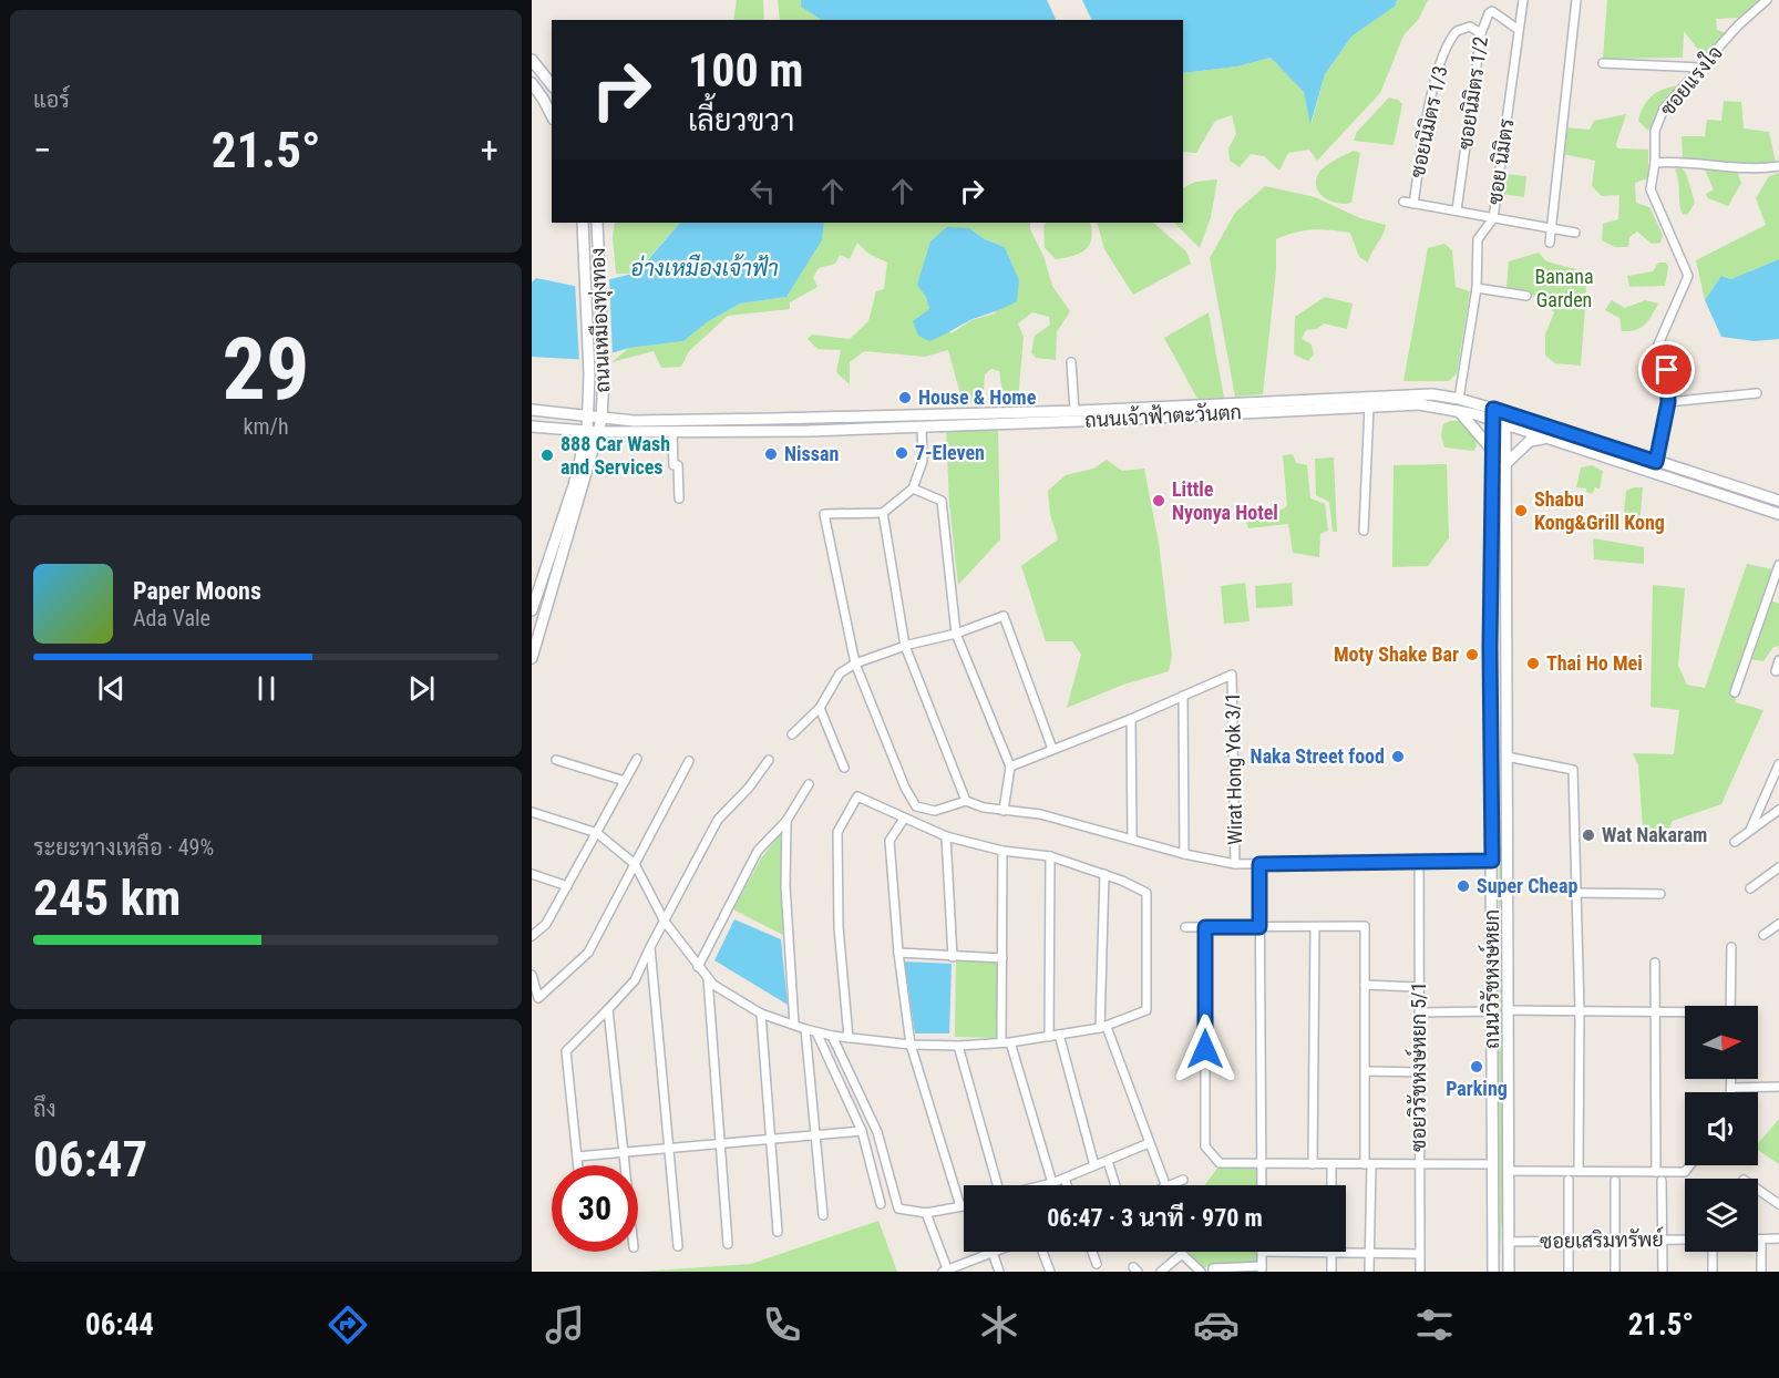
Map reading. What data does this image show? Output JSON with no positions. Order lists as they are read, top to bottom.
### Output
{
  "streets": {
    "main road": ["ถนนเหมืองทุ่งทอง", "ถนนเจ้าฟ้าตะวันตก", "ถนนวิรัชหงษ์หยก"],
    "street": [
      "ซอยแรงใจ",
      "ซอยนิมิตร 1/2",
      "ซอยนิมิตร 1/3",
      "ซอย นิมิตร",
      "Wirat Hong Yok 3/1",
      "ซอยวิรัชหงษ์หยก 5/1",
      "ซอยเสริมทรัพย์"
    ]
  },
  "crossings": [
    ["ซอยนิมิตร 1/2", "ซอยนิมิตร 1/3"],
    ["ซอยนิมิตร 1/2", "ซอย นิมิตร"],
    ["ซอย นิมิตร", "ถนนเจ้าฟ้าตะวันตก"],
    ["ถนนเหมืองทุ่งทอง", "ถนนเจ้าฟ้าตะวันตก"],
    ["ถนนเจ้าฟ้าตะวันตก", "ถนนวิรัชหงษ์หยก"],
    ["ถนนวิรัชหงษ์หยก", "ซอยเสริมทรัพย์"]
  ],
  "water": ["อ่างเหมืองเจ้าฟ้า"],
  "parks": ["Banana Garden"],
  "places": [
    "House & Home",
    "7-Eleven",
    "Nissan",
    "888 Car Wash and Services",
    "Little Nyonya Hotel",
    "Shabu Kong&Grill Kong",
    "Moty Shake Bar",
    "Thai Ho Mei",
    "Naka Street food",
    "Wat Nakaram",
    "Super Cheap",
    "Parking"
  ],
  "north": "right",
  "page": {
    "tile": [
      "แอร์",
      ["29", "km/h"],
      ["ระยะทางเหลือ · 49%", "245 km"],
      ["ถึง", "06:47"]
    ],
    "turn": ["100 m", "เลี้ยวขวา"],
    "heat": ["−", "21.5°", "+"],
    "song": ["Paper Moons", "Ada Vale"],
    "limit": "30",
    "trip": "06:47 · 3 นาที · 970 m",
    "tabs": ["06:44", "21.5°"]
  }
}
